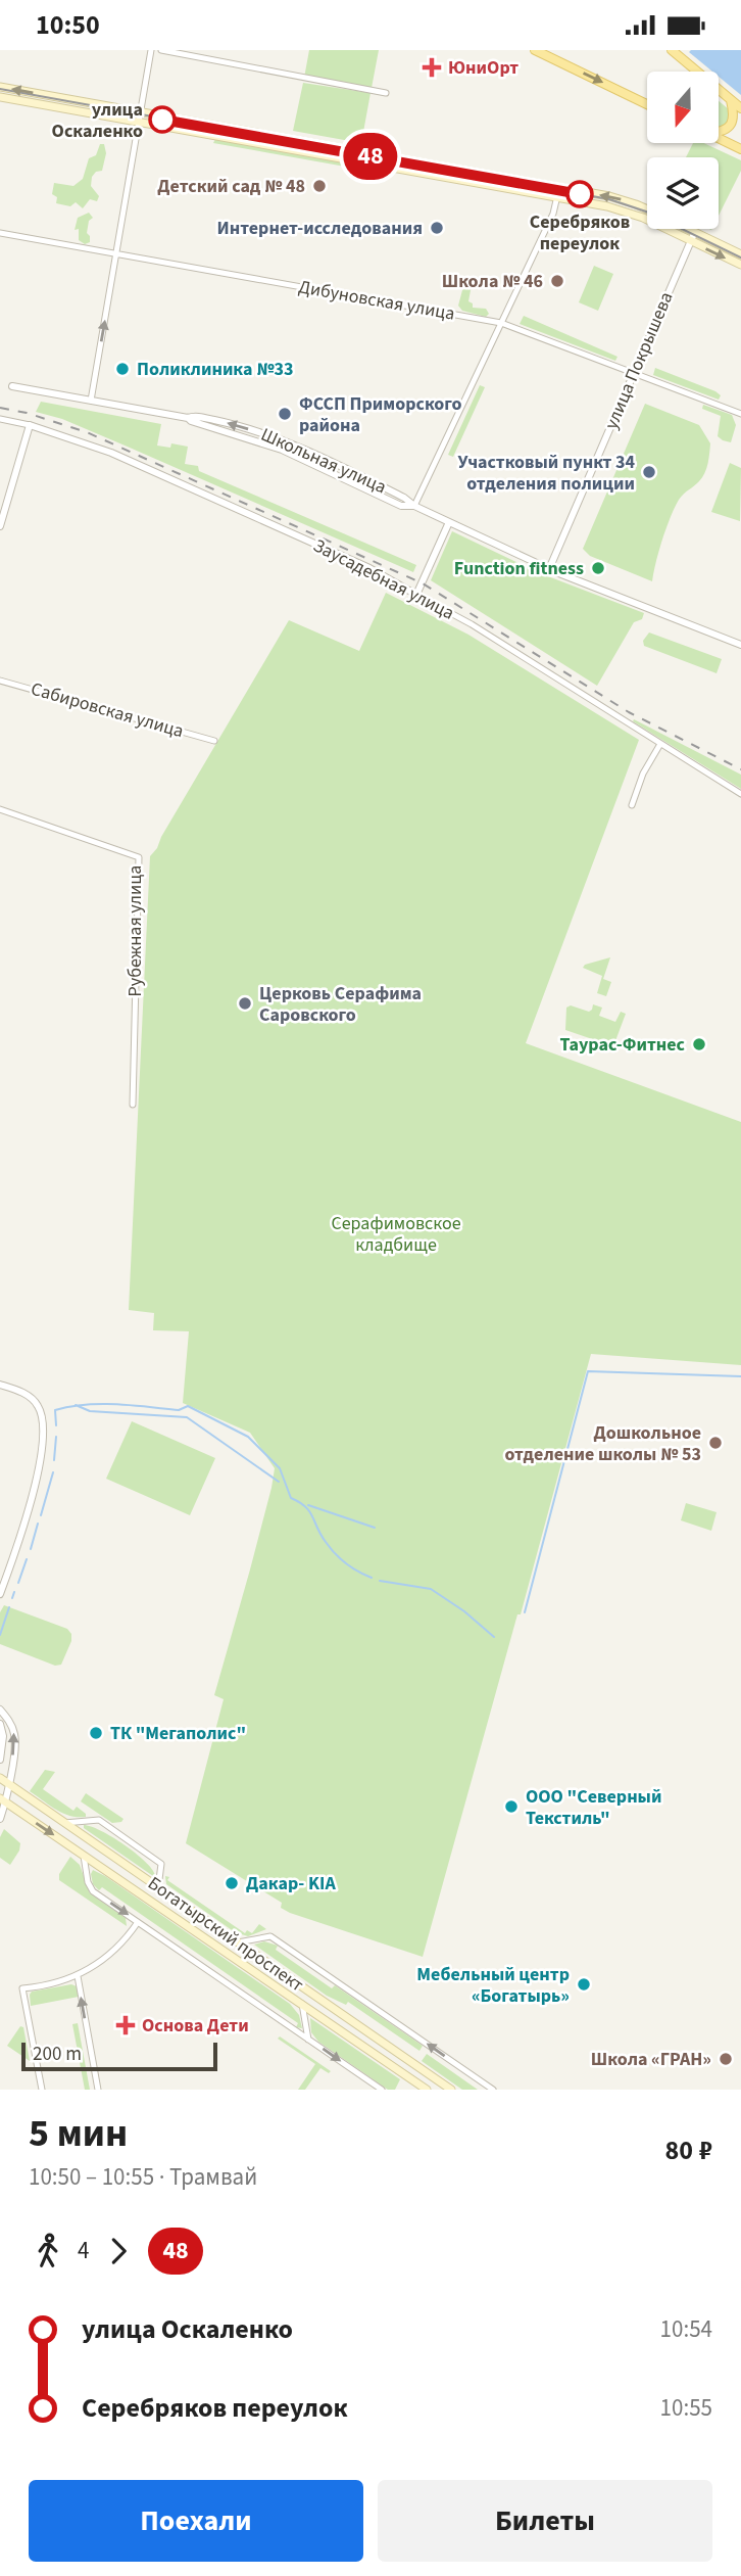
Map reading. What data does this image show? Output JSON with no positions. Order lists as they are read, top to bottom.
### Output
{
  "streets": {
    "main road": ["Богатырский проспект"],
    "street": [
      "Дибуновская улица",
      "улица Покрышева",
      "Школьная улица",
      "Заусадебная улица",
      "Сабировская улица",
      "Рубежная улица"
    ]
  },
  "crossings": [
    ["Дибуновская улица", "улица Покрышева"],
    ["улица Покрышева", "Школьная улица"]
  ],
  "parks": ["Серафимовское кладбище"],
  "places": {
    "health": ["ЮниОрт", "Основа Дети"],
    "other": [
      "улица Оскаленко",
      "Детский сад № 48",
      "Серебряков переулок",
      "Интернет-исследования",
      "Школа № 46",
      "Поликлиника №33",
      "ФССП Приморского района",
      "Участковый пункт 34 отделения полиции",
      "Function fitness",
      "Церковь Серафима Саровского",
      "Таурас-Фитнес",
      "Дошкольное отделение школы № 53",
      "ТК \"Мегаполис\"",
      "ООО \"Северный Текстиль\"",
      "Дакар- KIA",
      "Мебельный центр «Богатырь»",
      "Школа «ГРАН»"
    ]
  },
  "lines": ["tram line 48"],
  "scale_bar": "200 m",
  "north": "bottom",
  "page": {
    "status": "10:50",
    "on_map": "48",
    "scale": "200 m",
    "heading": ["5 мин", "10:50 – 10:55 · Трамвай", "80 ₽"],
    "legs": ["4", "48"],
    "list": [
      {
        "name": "улица Оскаленко",
        "value": "10:54"
      },
      {
        "name": "Серебряков переулок",
        "value": "10:55"
      }
    ],
    "buttons": ["Поехали", "Билеты"]
  }
}
